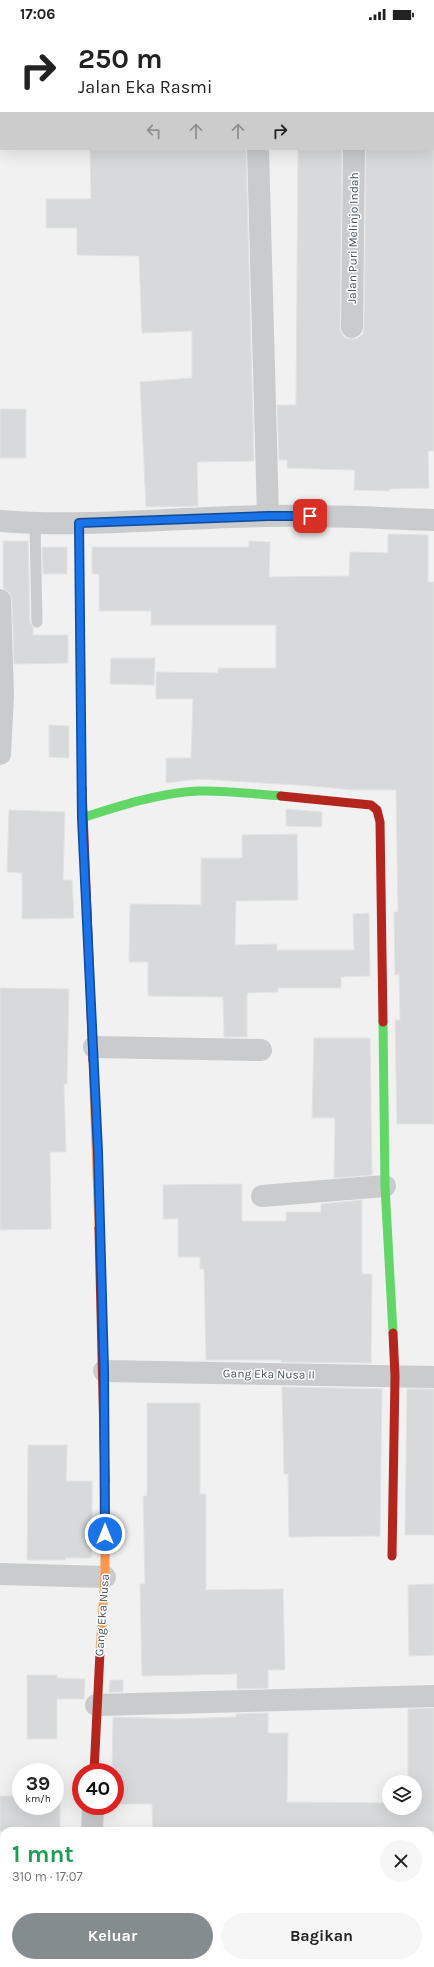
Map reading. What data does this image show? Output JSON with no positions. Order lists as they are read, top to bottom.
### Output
{
  "streets": {
    "street": ["Jalan Puri Melinjo Indah", "Gang Eka Nusa II", "Gang Eka Nusa"]
  },
  "crossings": [
    ["Gang Eka Nusa II", "Gang Eka Nusa"]
  ],
  "page": {
    "status": "17:06",
    "turn": ["250 m", "Jalan Eka Rasmi"],
    "speed": "39 km/h",
    "limit": "40",
    "heading": ["1 mnt", "310 m · 17:07"],
    "buttons": ["Keluar", "Bagikan"]
  }
}
